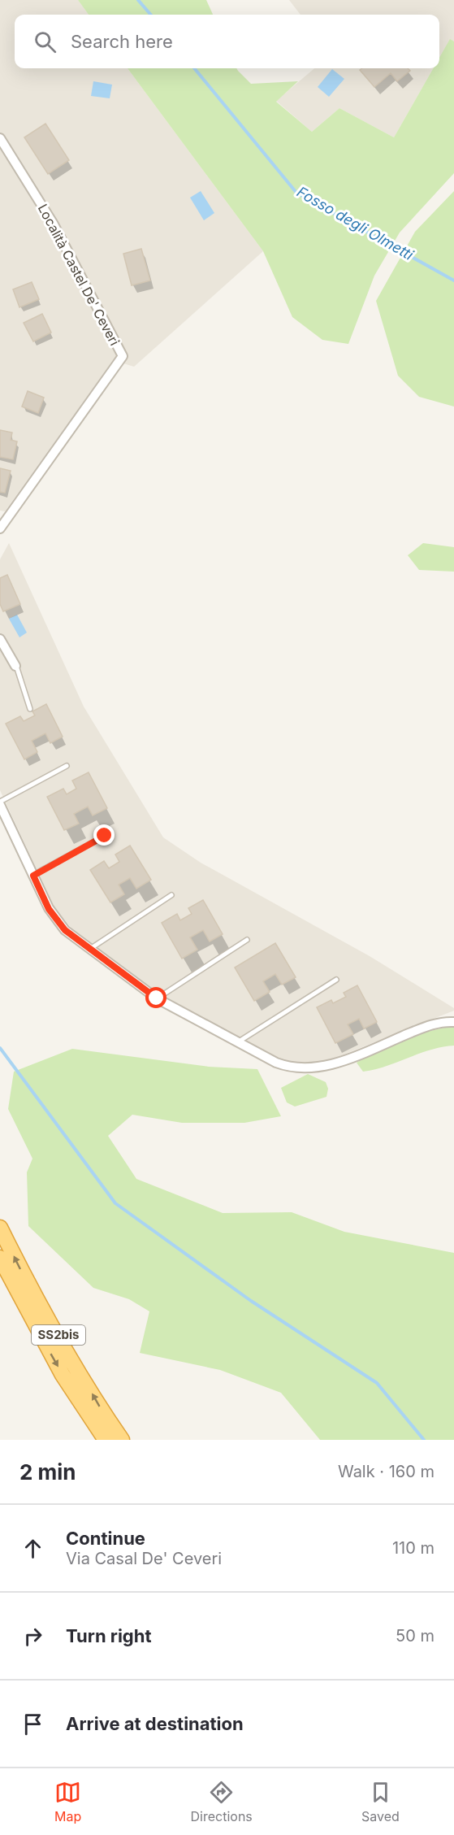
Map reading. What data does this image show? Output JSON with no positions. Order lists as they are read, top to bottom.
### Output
{
  "streets": {
    "highway": ["SS2bis"],
    "street": ["Località Castel De' Ceveri"]
  },
  "water": ["Fosso degli Olmetti"],
  "page": {
    "search": "Search here",
    "heading": ["2 min", "Walk · 160 m"],
    "list": [
      ["Continue", "Via Casal De' Ceveri", "110 m"],
      ["Turn right", "50 m"],
      "Arrive at destination"
    ],
    "nav": ["Map", "Directions", "Saved"]
  }
}
